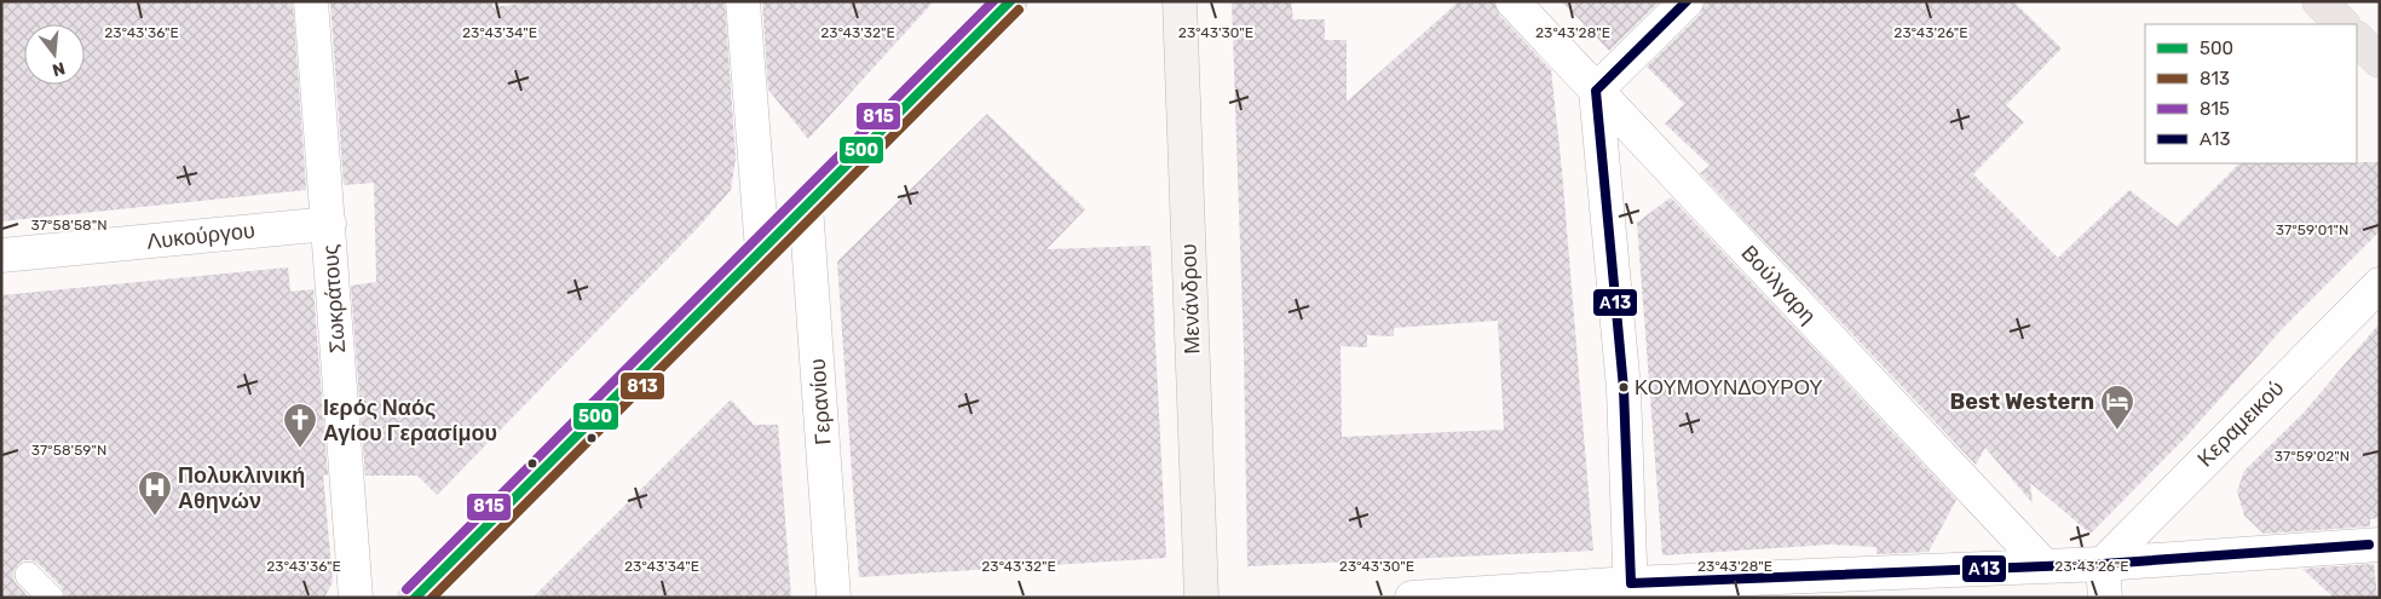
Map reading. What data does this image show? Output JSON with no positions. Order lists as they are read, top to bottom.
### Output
{
  "streets": {
    "street": [
      "Λυκούργου",
      "Βούλγαρη",
      "Σωκράτους",
      "Μενάνδρου",
      "Γερανίου",
      "Κεραμεικού"
    ]
  },
  "crossings": [
    ["Λυκούργου", "Σωκράτους"]
  ],
  "places": {
    "other": ["ΚΟΥΜΟΥΝΔΟΥΡΟΥ"],
    "hotel": ["Best Western"],
    "church": ["Ιερός Ναός Αγίου Γερασίμου"],
    "hospital": ["Πολυκλινική Αθηνών"]
  },
  "lines": [
    "transit line 500",
    "transit line 815",
    "transit line Α13",
    "transit line 813"
  ],
  "legend": [
    "500",
    "813",
    "815",
    "Α13"
  ],
  "north": "bottom",
  "coordinates": [
    "23°43'36\"E",
    "23°43'34\"E",
    "23°43'32\"E",
    "23°43'30\"E",
    "23°43'28\"E",
    "23°43'26\"E",
    "37°58'58\"N",
    "37°59'01\"N",
    "37°58'59\"N",
    "37°59'02\"N"
  ]
}
